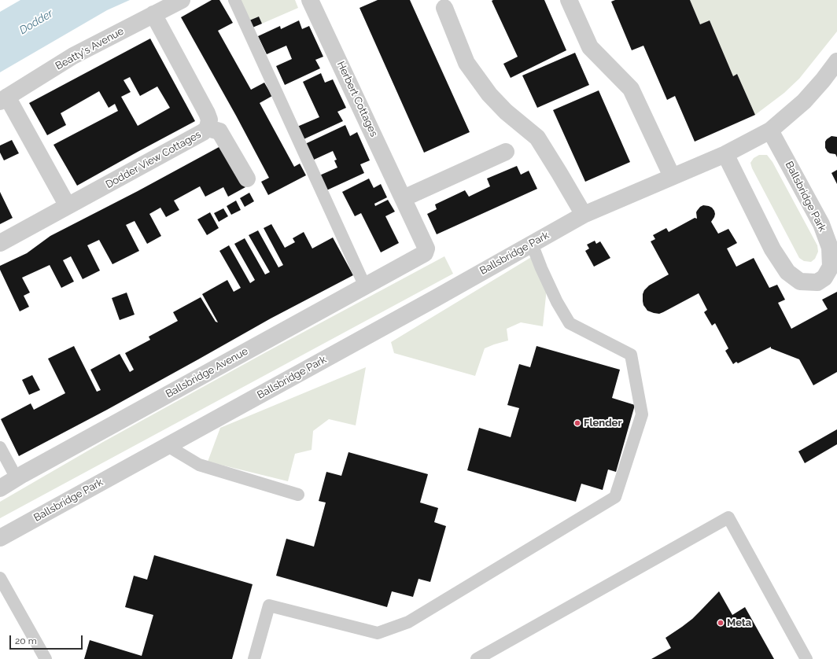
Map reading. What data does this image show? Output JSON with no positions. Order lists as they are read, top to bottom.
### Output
{
  "streets": {
    "street": [
      "Beatty's Avenue",
      "Herbert Cottages",
      "Dodder View Cottages",
      "Ballsbridge Park",
      "Ballsbridge Avenue"
    ]
  },
  "crossings": [
    ["Beatty's Avenue", "Dodder View Cottages"],
    ["Herbert Cottages", "Ballsbridge Avenue"]
  ],
  "water": ["Dodder"],
  "places": ["Flender", "Meta"],
  "scale_bar": "20 m"
}
